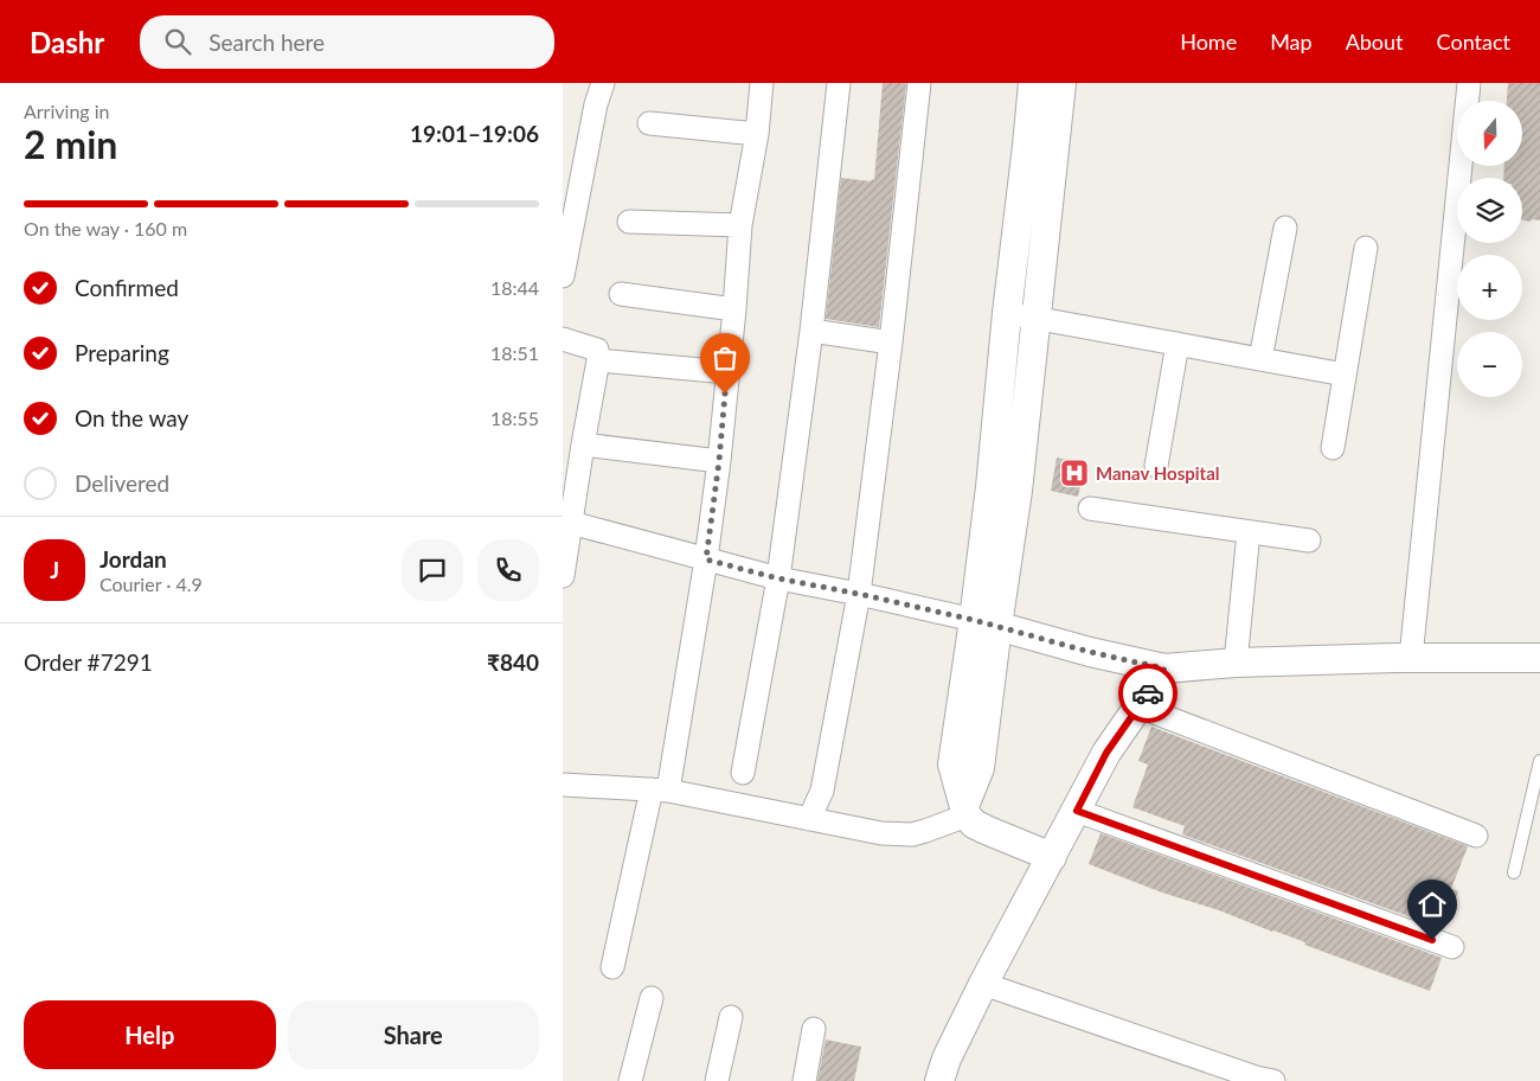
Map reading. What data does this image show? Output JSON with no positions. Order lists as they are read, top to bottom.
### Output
{
  "places": {
    "hospital": ["Manav Hospital"]
  },
  "north": "bottom",
  "page": {
    "header": "Dashr",
    "search": "Search here",
    "nav": [
      "Home",
      "Map",
      "About",
      "Contact"
    ],
    "heading": ["2 min", "Arriving in", "19:01–19:06"],
    "panel": [
      "Jordan",
      "Courier · 4.9",
      "Order #7291",
      "₹840"
    ],
    "map_buttons": ["+", "−"],
    "bar": "On the way · 160 m",
    "list": [
      ["Confirmed", "18:44"],
      ["Preparing", "18:51"],
      ["On the way", "18:55"],
      "Delivered"
    ],
    "round": "J",
    "buttons": ["Help", "Share"]
  }
}
